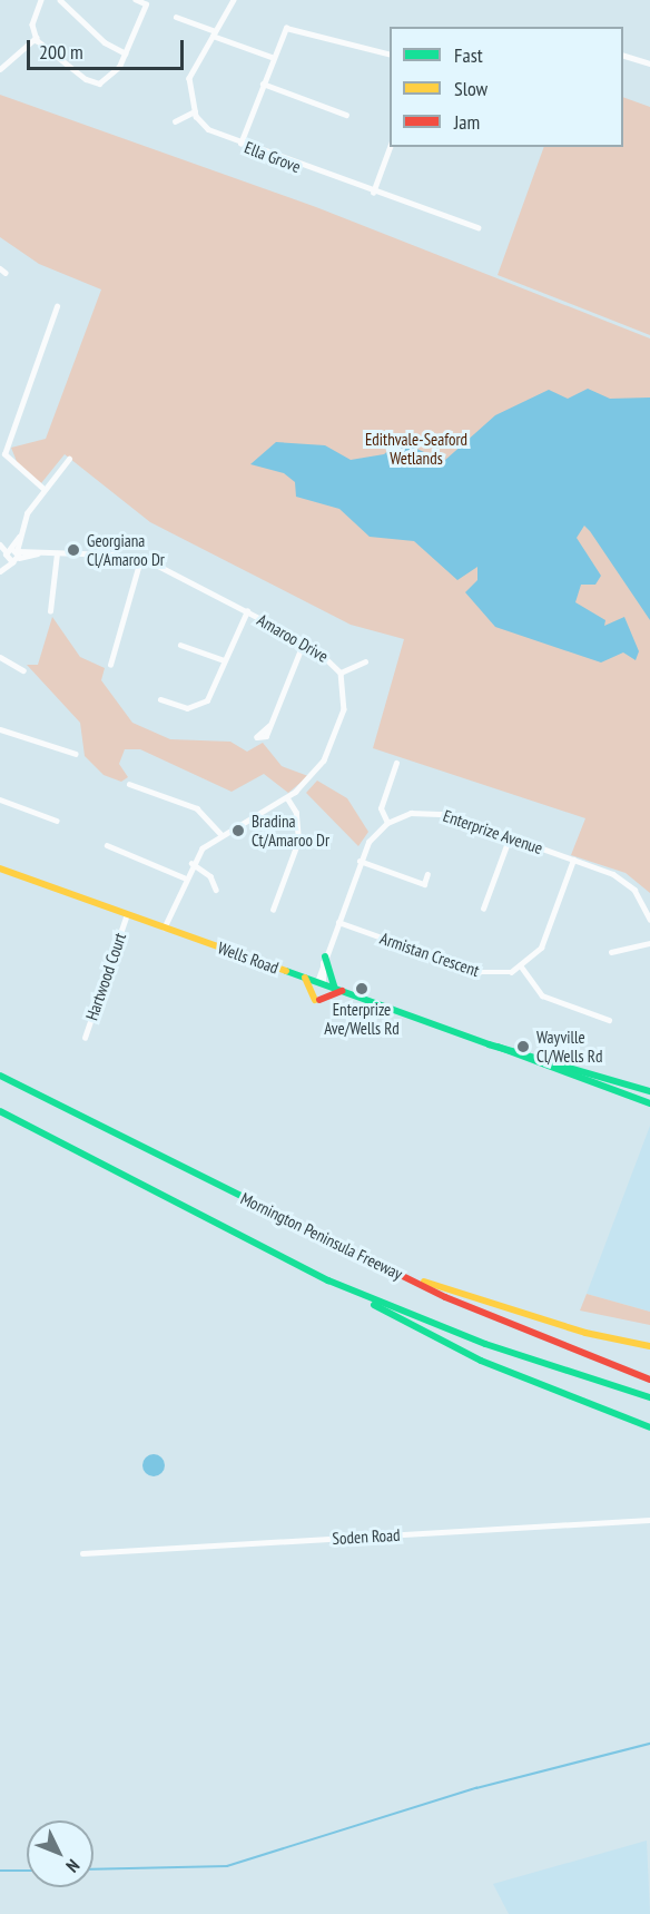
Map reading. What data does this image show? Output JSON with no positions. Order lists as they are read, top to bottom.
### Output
{
  "streets": {
    "main road": ["Wells Road", "Mornington Peninsula Freeway"],
    "street": [
      "Ella Grove",
      "Amaroo Drive",
      "Enterprize Avenue",
      "Armistan Crescent",
      "Hartwood Court",
      "Soden Road"
    ]
  },
  "crossings": [
    ["Amaroo Drive", "Wells Road"],
    ["Wells Road", "Hartwood Court"]
  ],
  "parks": ["Edithvale-Seaford Wetlands"],
  "places": [
    "Georgiana Cl/Amaroo Dr",
    "Bradina Ct/Amaroo Dr",
    "Enterprize Ave/Wells Rd",
    "Wayville Cl/Wells Rd"
  ],
  "legend": ["Fast", "Slow", "Jam"],
  "scale_bar": "200 m",
  "north": "bottom right"
}
